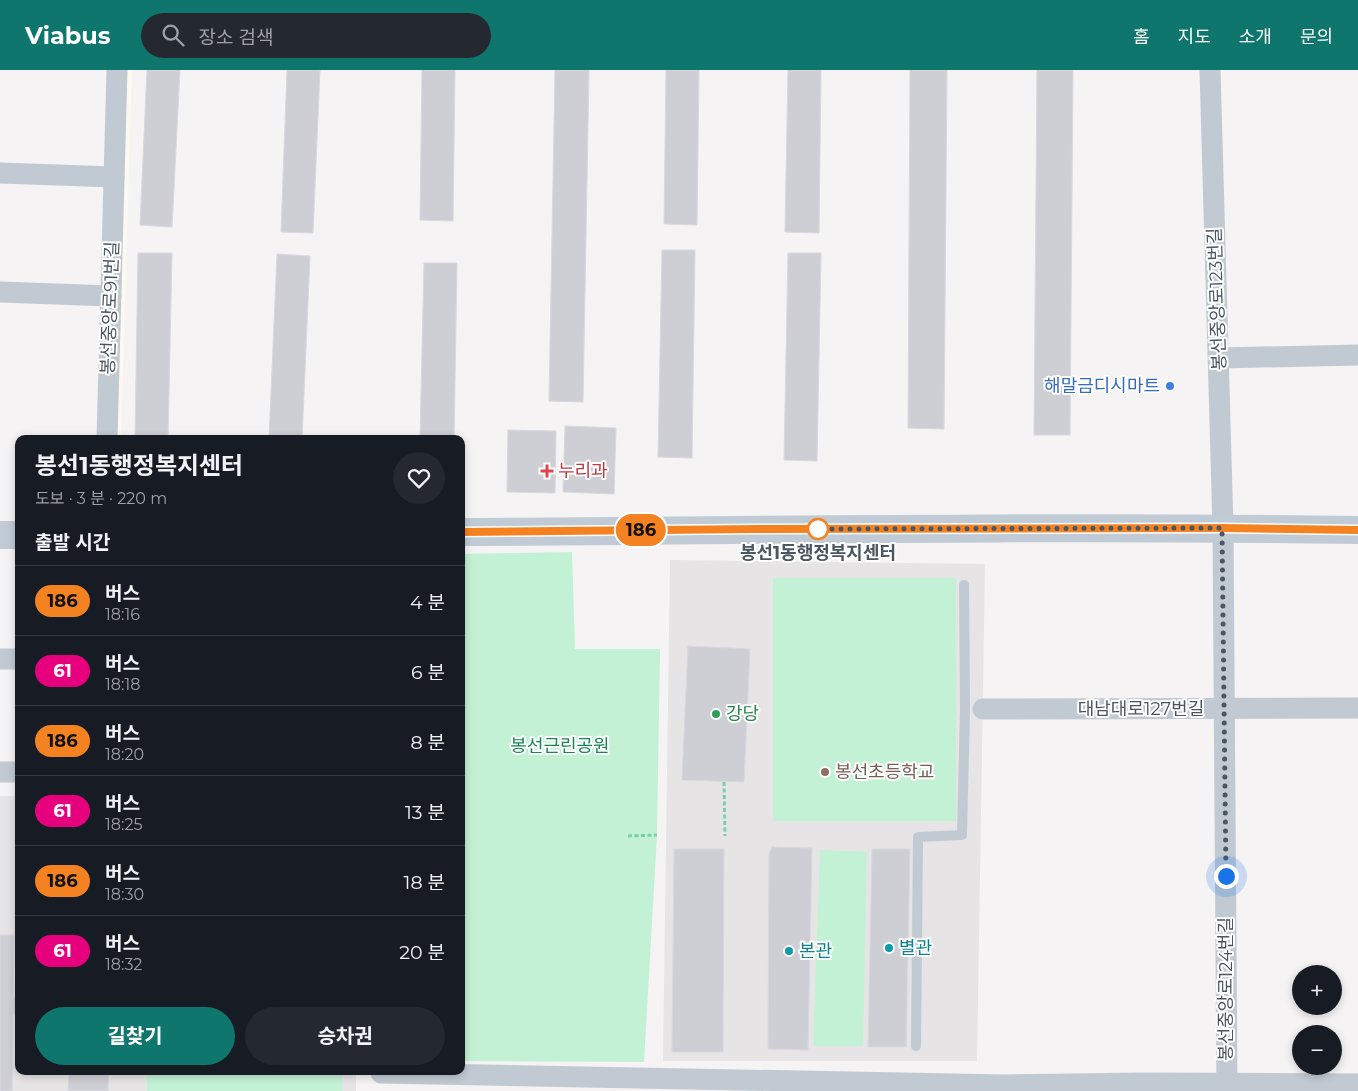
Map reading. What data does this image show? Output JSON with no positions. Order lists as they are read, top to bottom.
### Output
{
  "streets": {
    "street": [
      "봉선중앙로123번길",
      "봉선중앙로91번길",
      "대남대로127번길",
      "봉선중앙로124번길"
    ]
  },
  "crossings": [
    ["봉선중앙로123번길", "봉선중앙로124번길"],
    ["대남대로127번길", "봉선중앙로124번길"]
  ],
  "parks": ["봉선근린공원"],
  "places": {
    "other": [
      "해말금디시마트",
      "봉선1동행정복지센터",
      "강당",
      "봉선초등학교",
      "별관",
      "본관"
    ],
    "health": ["누리과"]
  },
  "lines": ["bus line 186"],
  "page": {
    "header": "Viabus",
    "search": "장소 검색",
    "nav": [
      "홈",
      "지도",
      "소개",
      "문의"
    ],
    "on_map": "186",
    "heading": [
      ["봉선1동행정복지센터", "도보 · 3 분 · 220 m"],
      "출발 시간"
    ],
    "list": [
      {
        "mark": "186",
        "name": "버스",
        "note": "18:16",
        "value": "4 분"
      },
      {
        "mark": "61",
        "name": "버스",
        "note": "18:18",
        "value": "6 분"
      },
      {
        "mark": "186",
        "name": "버스",
        "note": "18:20",
        "value": "8 분"
      },
      {
        "mark": "61",
        "name": "버스",
        "note": "18:25",
        "value": "13 분"
      },
      {
        "mark": "186",
        "name": "버스",
        "note": "18:30",
        "value": "18 분"
      },
      {
        "mark": "61",
        "name": "버스",
        "note": "18:32",
        "value": "20 분"
      }
    ],
    "map_buttons": ["+", "−"],
    "buttons": ["길찾기", "승차권"]
  }
}
